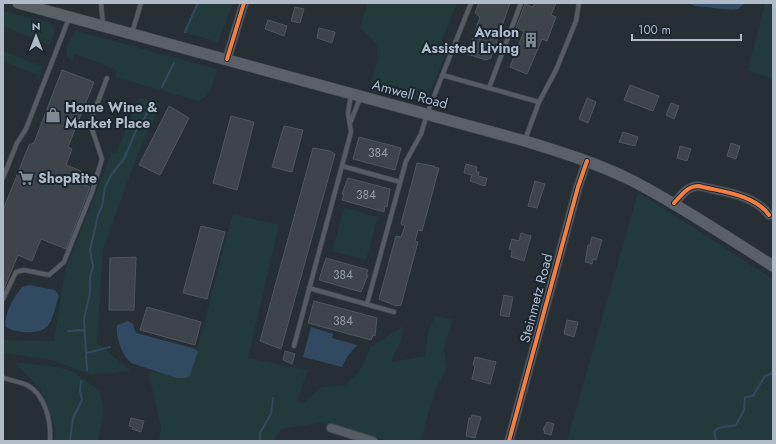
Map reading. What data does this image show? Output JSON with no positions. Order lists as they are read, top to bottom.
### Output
{
  "streets": {
    "main road": ["Amwell Road"],
    "street": ["Steinmetz Road"]
  },
  "crossings": [
    ["Amwell Road", "Steinmetz Road"]
  ],
  "places": {
    "building": ["Avalon Assisted Living"],
    "shop": ["Home Wine & Market Place"],
    "supermarket": ["ShopRite"]
  },
  "house_numbers": [
    "384",
    "384",
    "384",
    "384"
  ],
  "scale_bar": "100 m",
  "north": "top"
}
